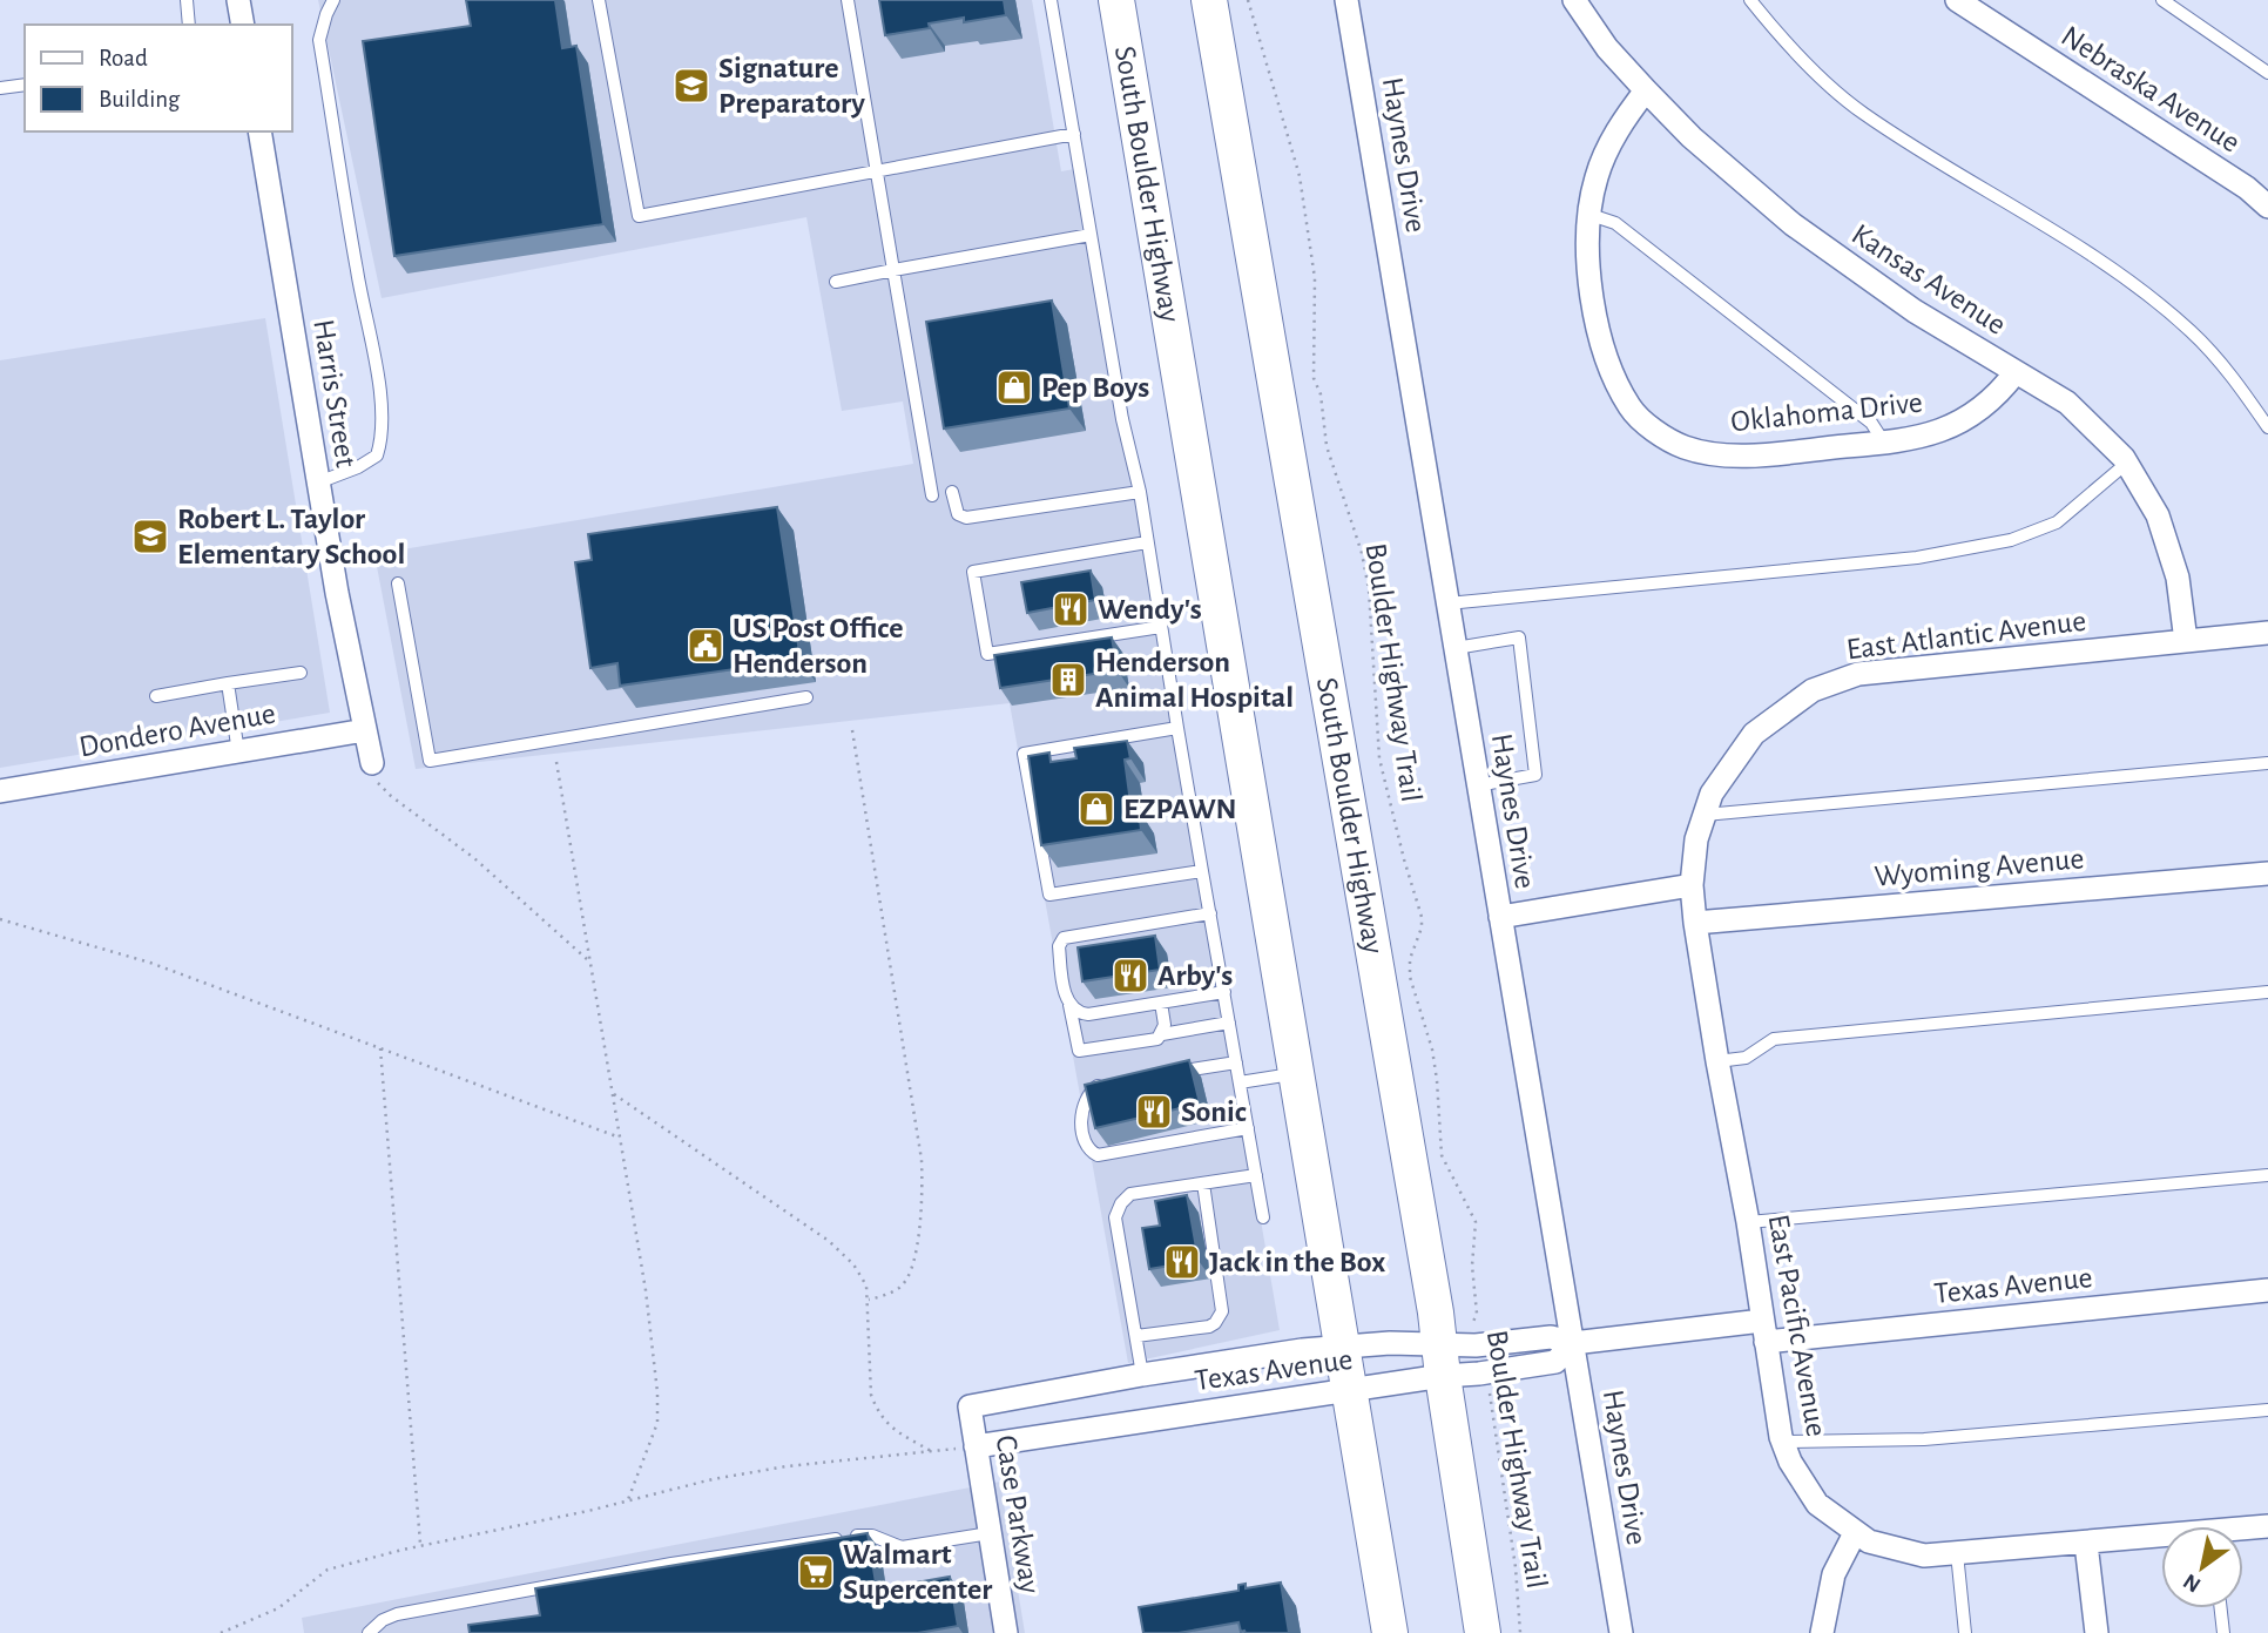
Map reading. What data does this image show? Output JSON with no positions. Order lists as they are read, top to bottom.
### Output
{
  "streets": {
    "main road": ["South Boulder Highway"],
    "street": [
      "Nebraska Avenue",
      "Haynes Drive",
      "Kansas Avenue",
      "Harris Street",
      "Oklahoma Drive",
      "East Atlantic Avenue",
      "Dondero Avenue",
      "Wyoming Avenue",
      "Texas Avenue",
      "East Pacific Avenue",
      "Case Parkway"
    ],
    "path": ["Boulder Highway Trail"]
  },
  "crossings": [
    ["Haynes Drive", "Texas Avenue"],
    ["South Boulder Highway", "Texas Avenue"],
    ["Kansas Avenue", "Oklahoma Drive"],
    ["Kansas Avenue", "East Atlantic Avenue"],
    ["Harris Street", "Dondero Avenue"],
    ["East Atlantic Avenue", "East Pacific Avenue"],
    ["Boulder Highway Trail", "Texas Avenue"],
    ["Wyoming Avenue", "East Pacific Avenue"],
    ["Texas Avenue", "East Pacific Avenue"],
    ["Texas Avenue", "Case Parkway"]
  ],
  "places": {
    "school or university": ["Signature Preparatory", "Robert L. Taylor Elementary School"],
    "shop": ["Pep Boys", "EZPAWN"],
    "restaurant": [
      "Wendy's",
      "Arby's",
      "Sonic",
      "Jack in the Box"
    ],
    "public building": ["US Post Office Henderson"],
    "building": ["Henderson Animal Hospital"],
    "supermarket": ["Walmart Supercenter"]
  },
  "legend": ["Road", "Building"],
  "north": "bottom left"
}
